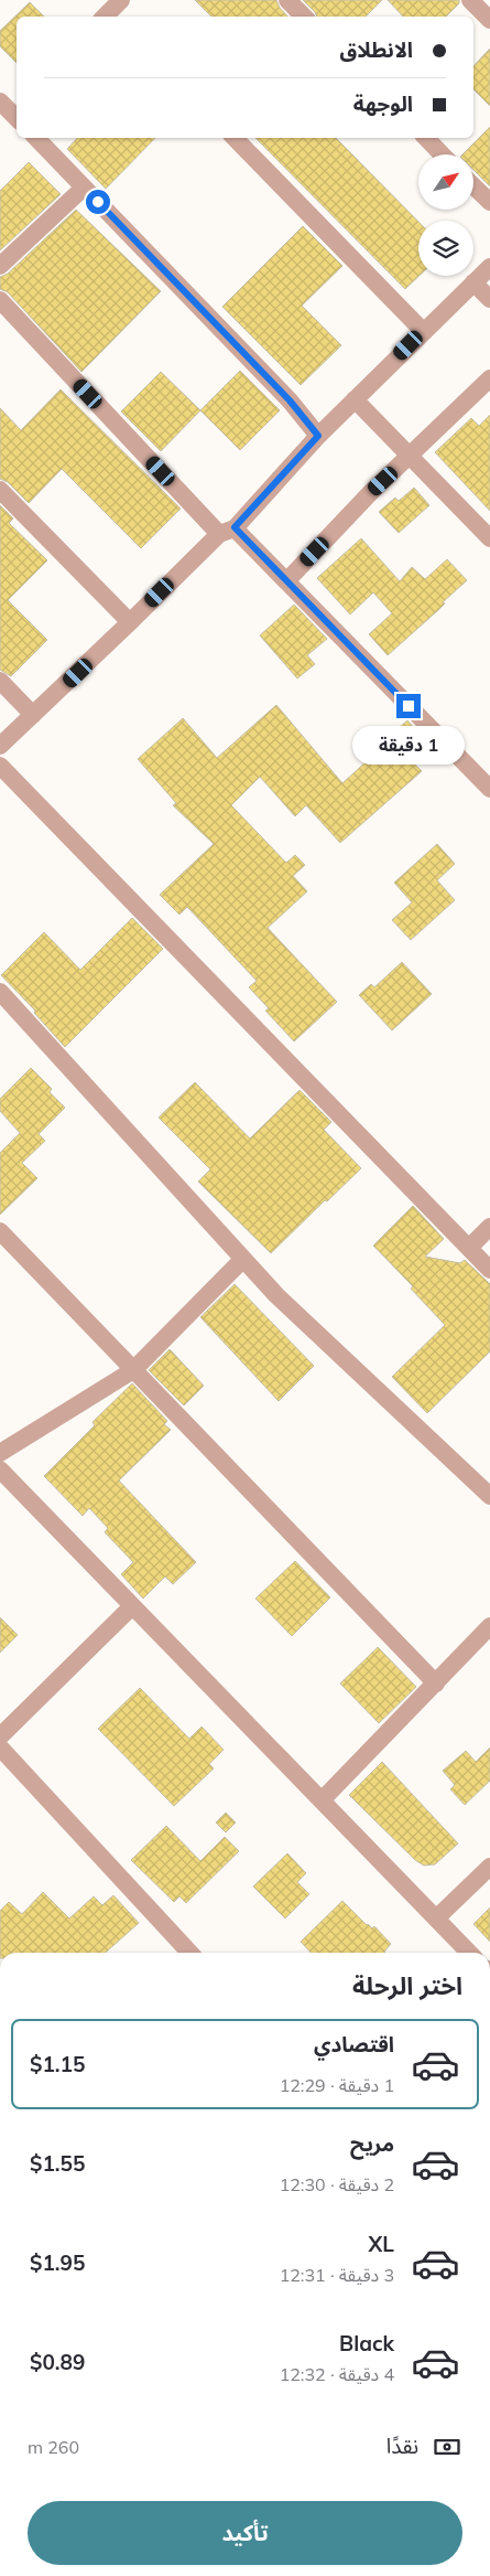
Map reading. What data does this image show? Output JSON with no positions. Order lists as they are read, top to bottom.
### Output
{
  "north": "top right",
  "page": {
    "banner": ["الانطلاق", "الوجهة"],
    "bubble": "1 دقيقة",
    "heading": "اختر الرحلة",
    "list": [
      {
        "name": "اقتصادي",
        "note": "1 دقيقة · 12:29",
        "value": "$1.15"
      },
      {
        "name": "مريح",
        "note": "2 دقيقة · 12:30",
        "value": "$1.55"
      },
      {
        "name": "XL",
        "note": "3 دقيقة · 12:31",
        "value": "$1.95"
      },
      {
        "name": "Black",
        "note": "4 دقيقة · 12:32",
        "value": "$0.89"
      }
    ],
    "pay": ["نقدًا", "260 m"],
    "buttons": "تأكيد"
  }
}
